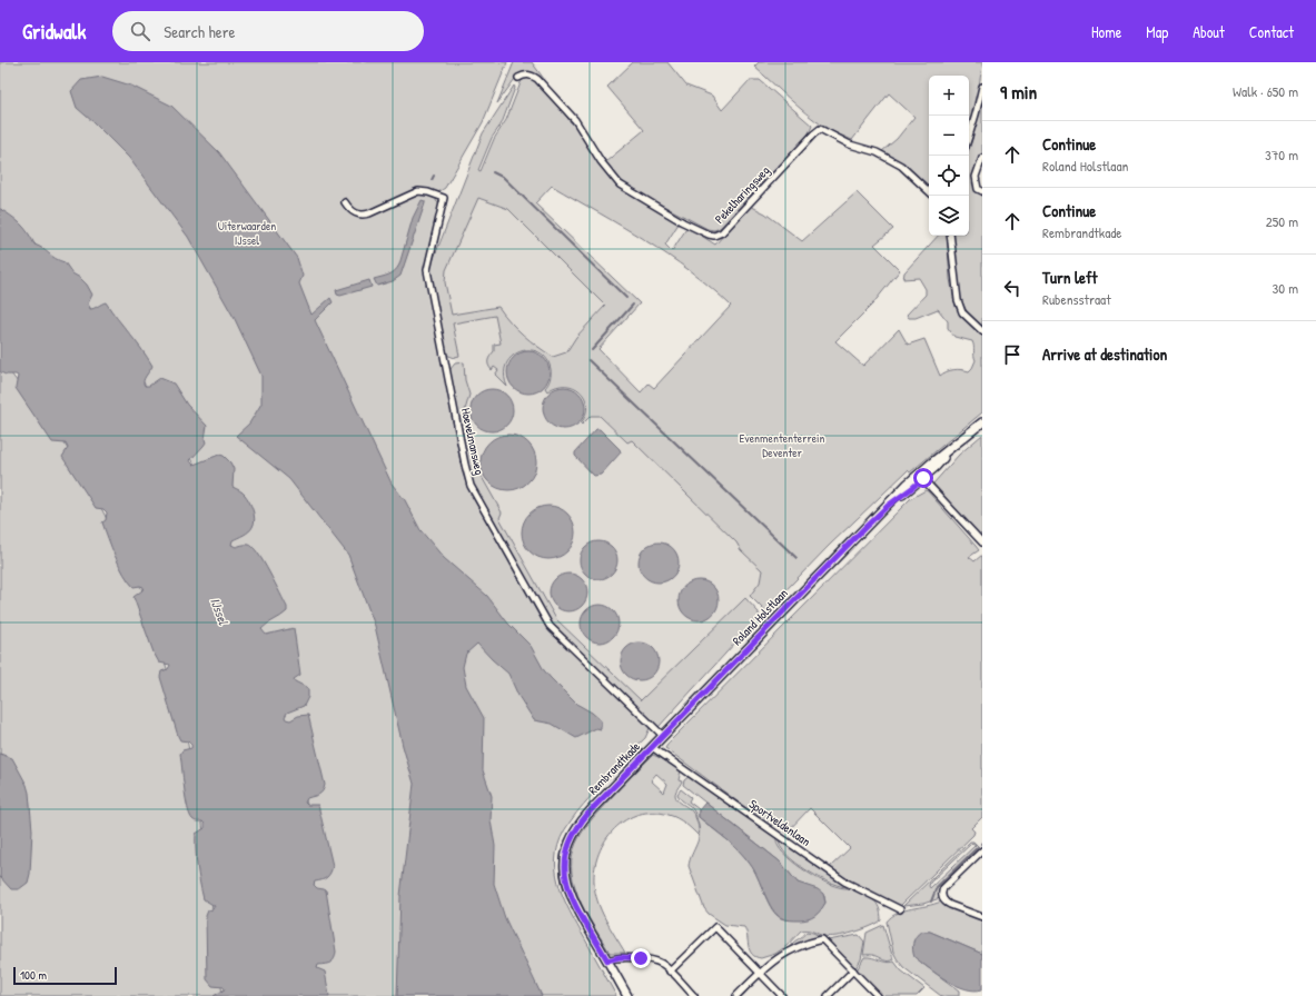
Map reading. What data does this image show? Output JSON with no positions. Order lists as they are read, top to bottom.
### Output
{
  "streets": {
    "street": [
      "Pekelharingsweg",
      "Hoevelmansweg",
      "Roland Holstlaan",
      "Rembrandtkade",
      "Sportveldenlaan"
    ]
  },
  "crossings": [
    ["Hoevelmansweg", "Roland Holstlaan"],
    ["Roland Holstlaan", "Rembrandtkade"],
    ["Roland Holstlaan", "Sportveldenlaan"],
    ["Rembrandtkade", "Sportveldenlaan"]
  ],
  "water": ["IJssel"],
  "parks": ["Uiterwaarden IJssel", "Evenmententerrein Deventer"],
  "scale_bar": "100 m",
  "page": {
    "header": "Gridwalk",
    "search": "Search here",
    "nav": [
      "Home",
      "Map",
      "About",
      "Contact"
    ],
    "heading": ["9 min", "Walk · 650 m"],
    "map_buttons": ["+", "−"],
    "list": [
      ["Continue", "Roland Holstlaan", "370 m"],
      ["Continue", "Rembrandtkade", "250 m"],
      ["Turn left", "Rubensstraat", "30 m"],
      "Arrive at destination"
    ],
    "scale": "100 m"
  }
}
